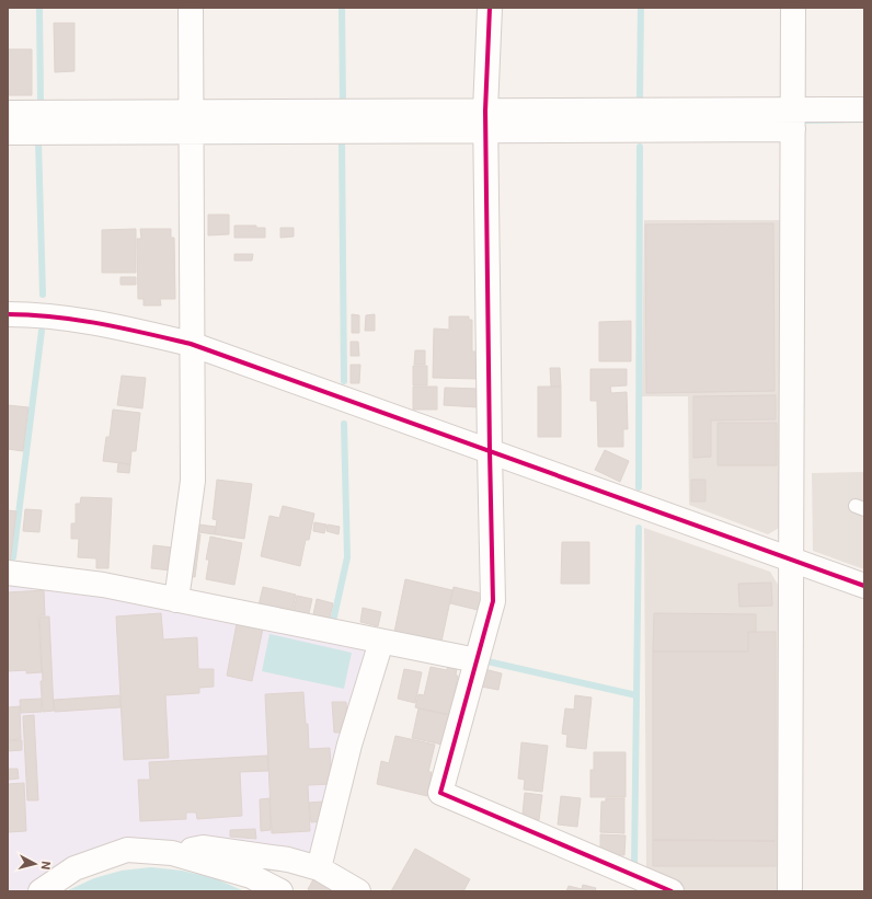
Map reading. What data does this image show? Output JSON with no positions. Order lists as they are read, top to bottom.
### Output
{
  "north": "right"
}
